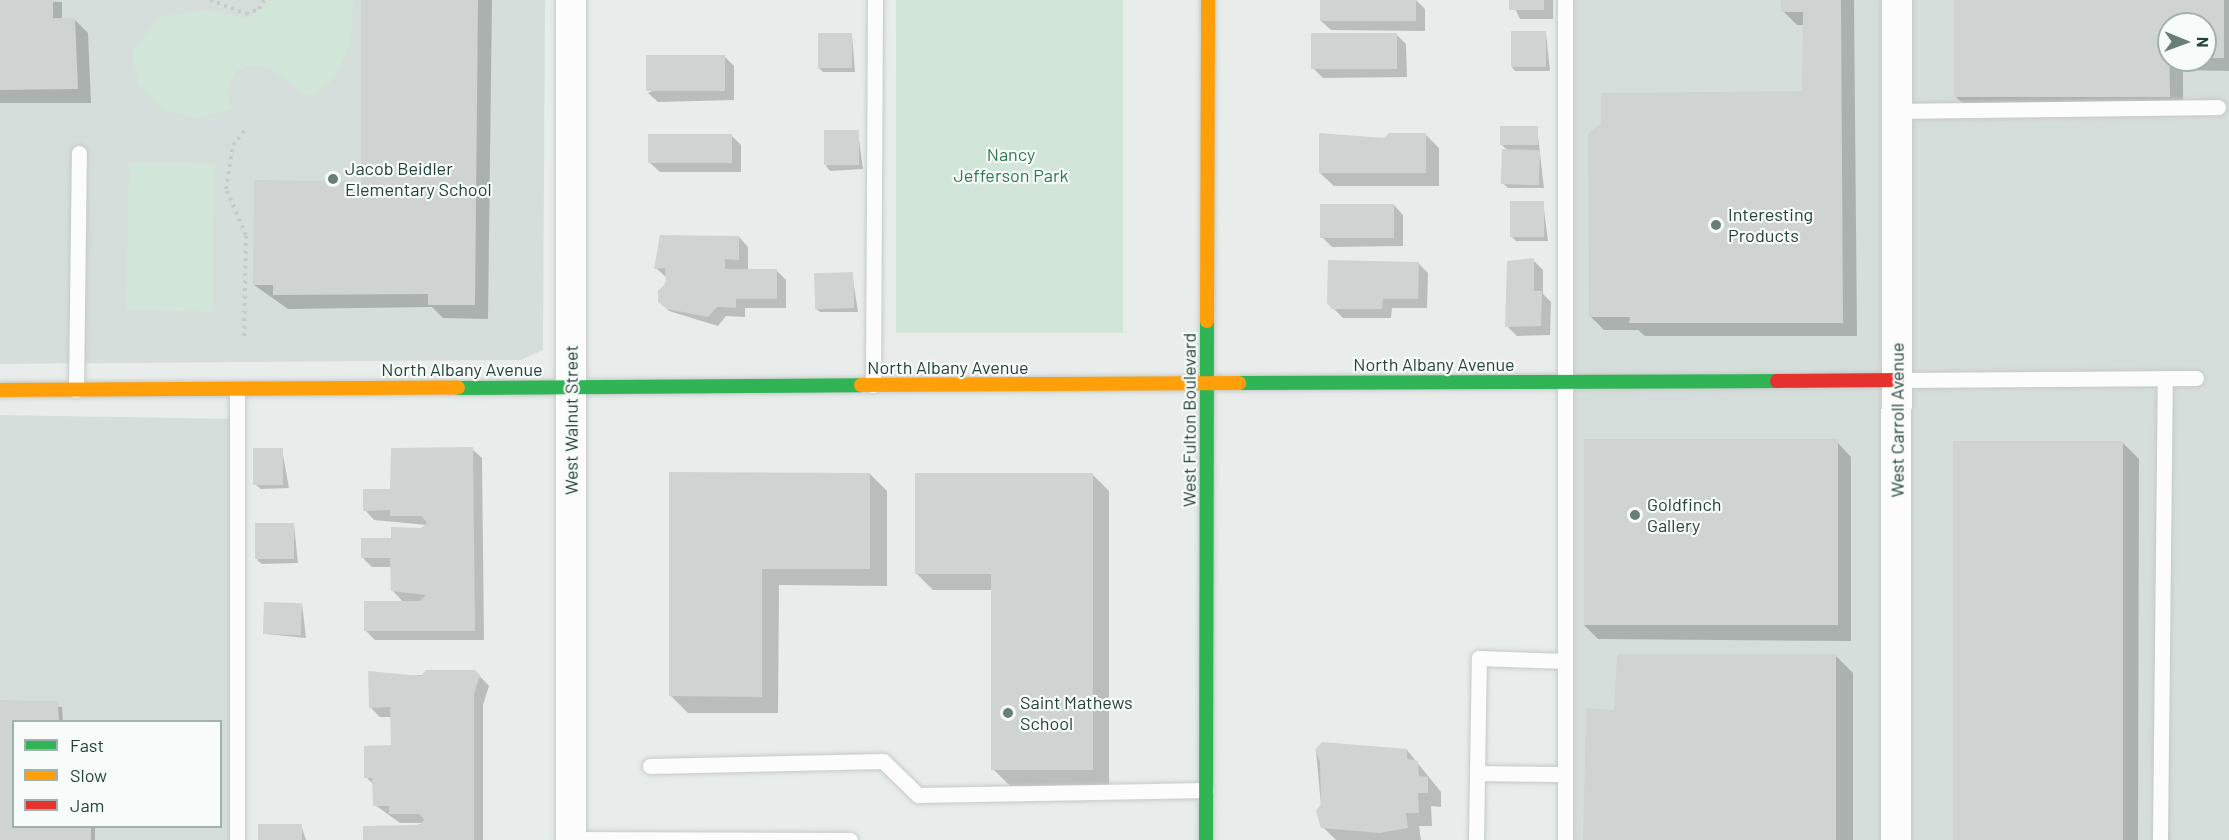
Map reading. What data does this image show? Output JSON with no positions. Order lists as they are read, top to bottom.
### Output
{
  "streets": {
    "street": [
      "North Albany Avenue",
      "West Walnut Street",
      "West Fulton Boulevard",
      "West Carroll Avenue"
    ]
  },
  "crossings": [
    ["North Albany Avenue", "West Walnut Street"],
    ["North Albany Avenue", "West Fulton Boulevard"],
    ["North Albany Avenue", "West Carroll Avenue"]
  ],
  "parks": ["Nancy Jefferson Park"],
  "places": [
    "Jacob Beidler Elementary School",
    "Interesting Products",
    "Goldfinch Gallery",
    "Saint Mathews School"
  ],
  "legend": ["Fast", "Slow", "Jam"],
  "north": "right"
}
